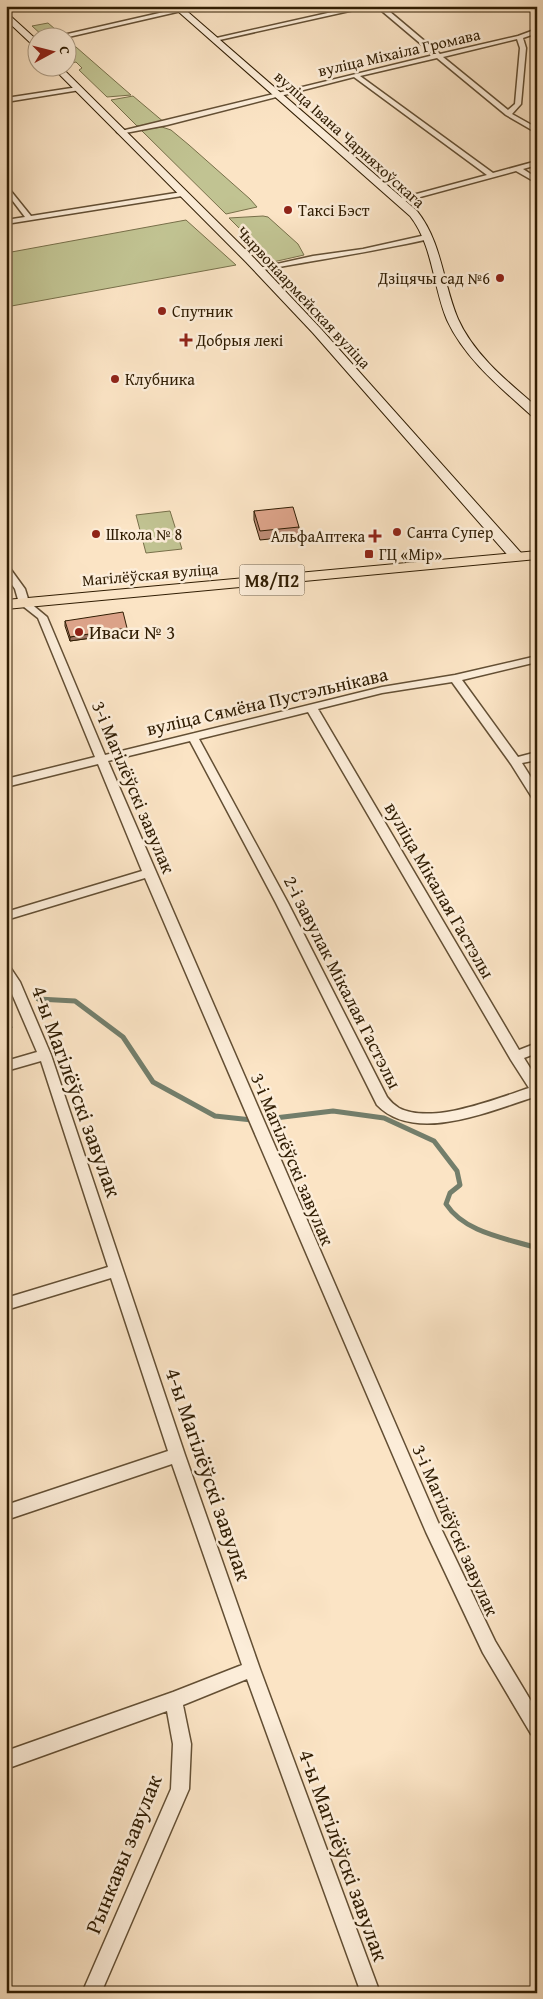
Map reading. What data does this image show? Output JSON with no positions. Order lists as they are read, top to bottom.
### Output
{
  "streets": {
    "main road": [
      "вуліца Івана Чарняхоўскага",
      "Чырвонаармейская вуліца",
      "Магілёўская вуліца",
      "М8/П2"
    ],
    "street": [
      "вуліца Міхаіла Громава",
      "вуліца Сямёна Пустэльнікава",
      "3-і Магілёўскі завулак",
      "вуліца Мікалая Гастэлы",
      "2-і завулак Мікалая Гастэлы",
      "4-ы Магілёўскі завулак",
      "Рынкавы завулак"
    ]
  },
  "crossings": [
    ["вуліца Міхаіла Громава", "вуліца Івана Чарняхоўскага"],
    ["вуліца Міхаіла Громава", "Чырвонаармейская вуліца"],
    ["Чырвонаармейская вуліца", "Магілёўская вуліца"],
    ["Магілёўская вуліца", "3-і Магілёўскі завулак"],
    ["вуліца Сямёна Пустэльнікава", "3-і Магілёўскі завулак"],
    ["вуліца Сямёна Пустэльнікава", "вуліца Мікалая Гастэлы"],
    ["вуліца Сямёна Пустэльнікава", "2-і завулак Мікалая Гастэлы"],
    ["вуліца Мікалая Гастэлы", "2-і завулак Мікалая Гастэлы"]
  ],
  "places": {
    "other": [
      "Таксі Бэст",
      "Дзіцячы сад №6",
      "Спутник",
      "Клубника",
      "Санта Супер",
      "Школа № 8",
      "Иваси № 3"
    ],
    "health": ["Добрыя лекі", "АльфаАптека"],
    "transit": ["ГЦ «Мір»"]
  },
  "north": "right"
}
